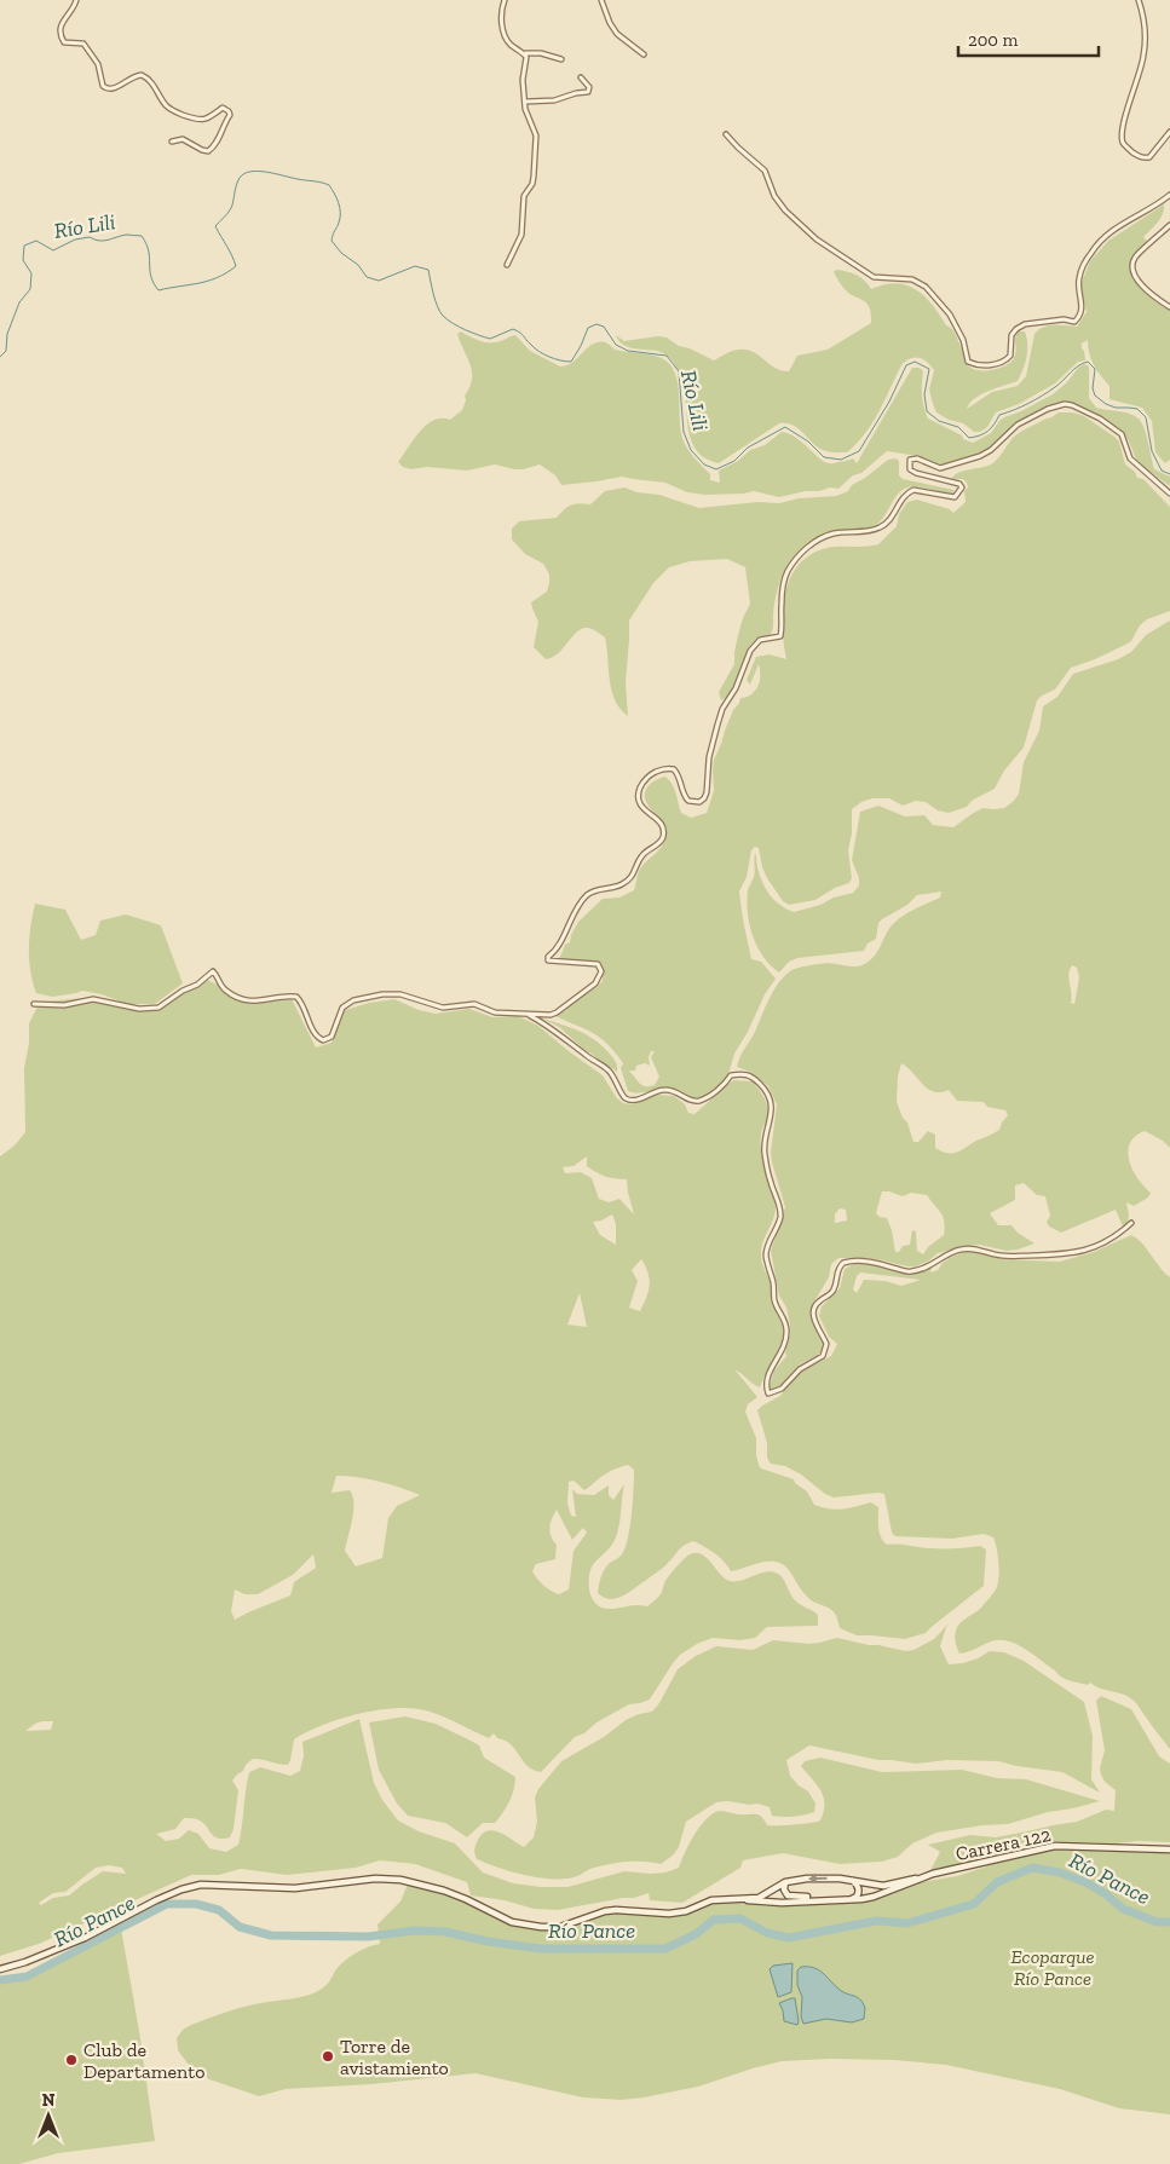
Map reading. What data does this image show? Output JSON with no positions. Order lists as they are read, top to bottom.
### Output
{
  "streets": {
    "street": ["Carrera 122"]
  },
  "water": ["Río Lili", "Río Pance"],
  "parks": ["Ecoparque Río Pance"],
  "places": ["Torre de avistamiento", "Club de Departamento"],
  "scale_bar": "200 m",
  "north": "top"
}
